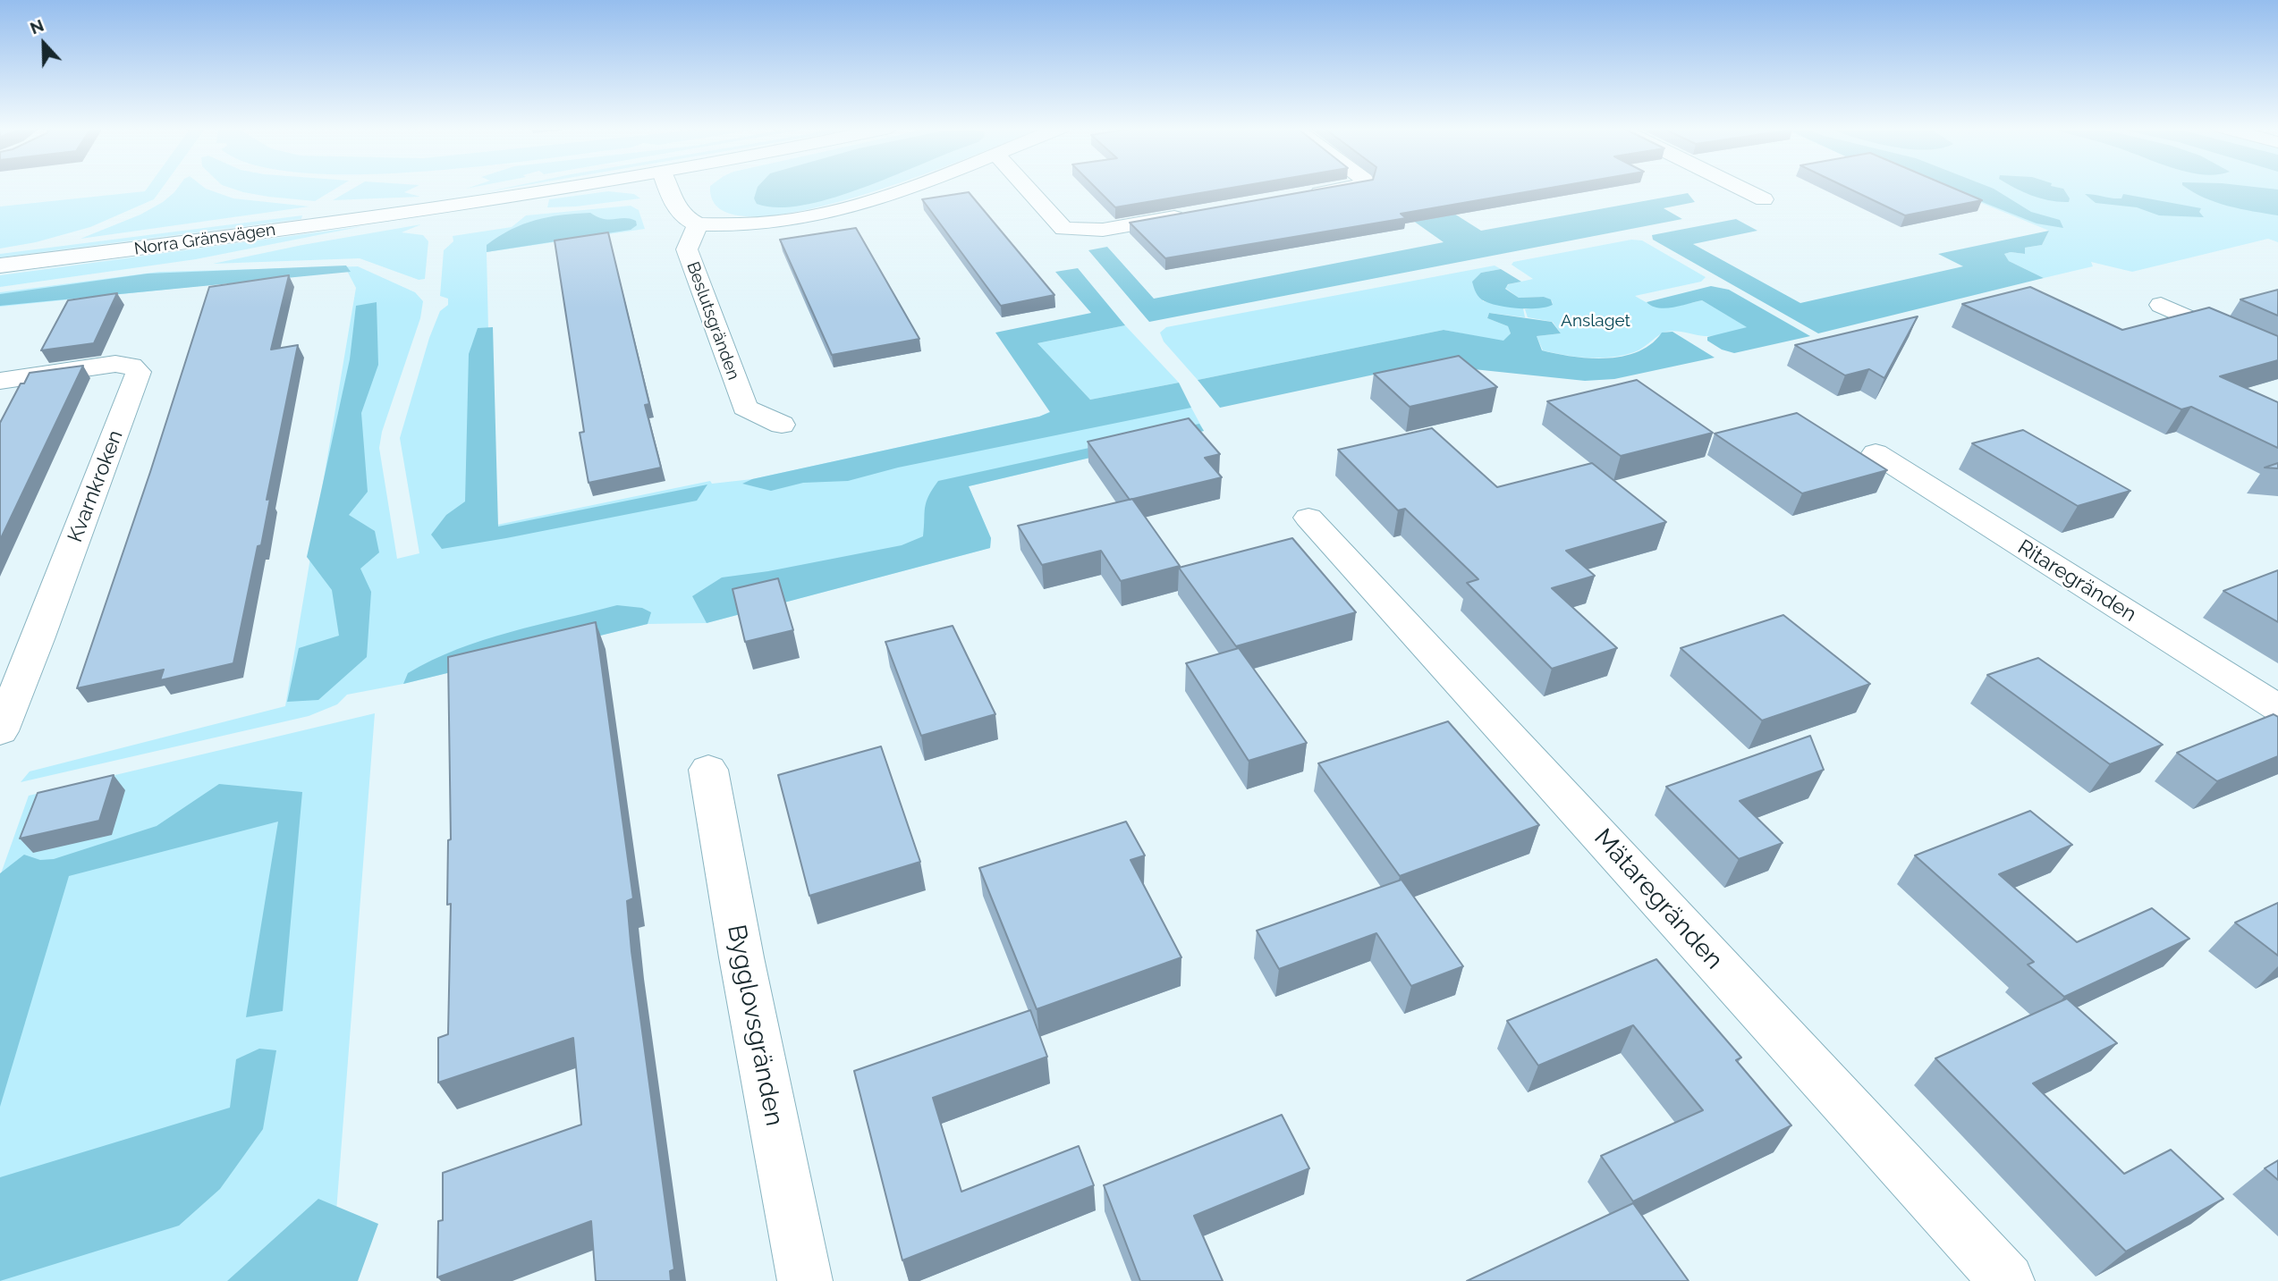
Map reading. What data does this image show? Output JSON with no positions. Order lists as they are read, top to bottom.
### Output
{
  "streets": {
    "street": [
      "Norra Gränsvägen",
      "Beslutsgränden",
      "Kvarnkroken",
      "Ritaregränden",
      "Mätaregränden",
      "Bygglovsgränden"
    ]
  },
  "parks": ["Anslaget"],
  "north": "top"
}
